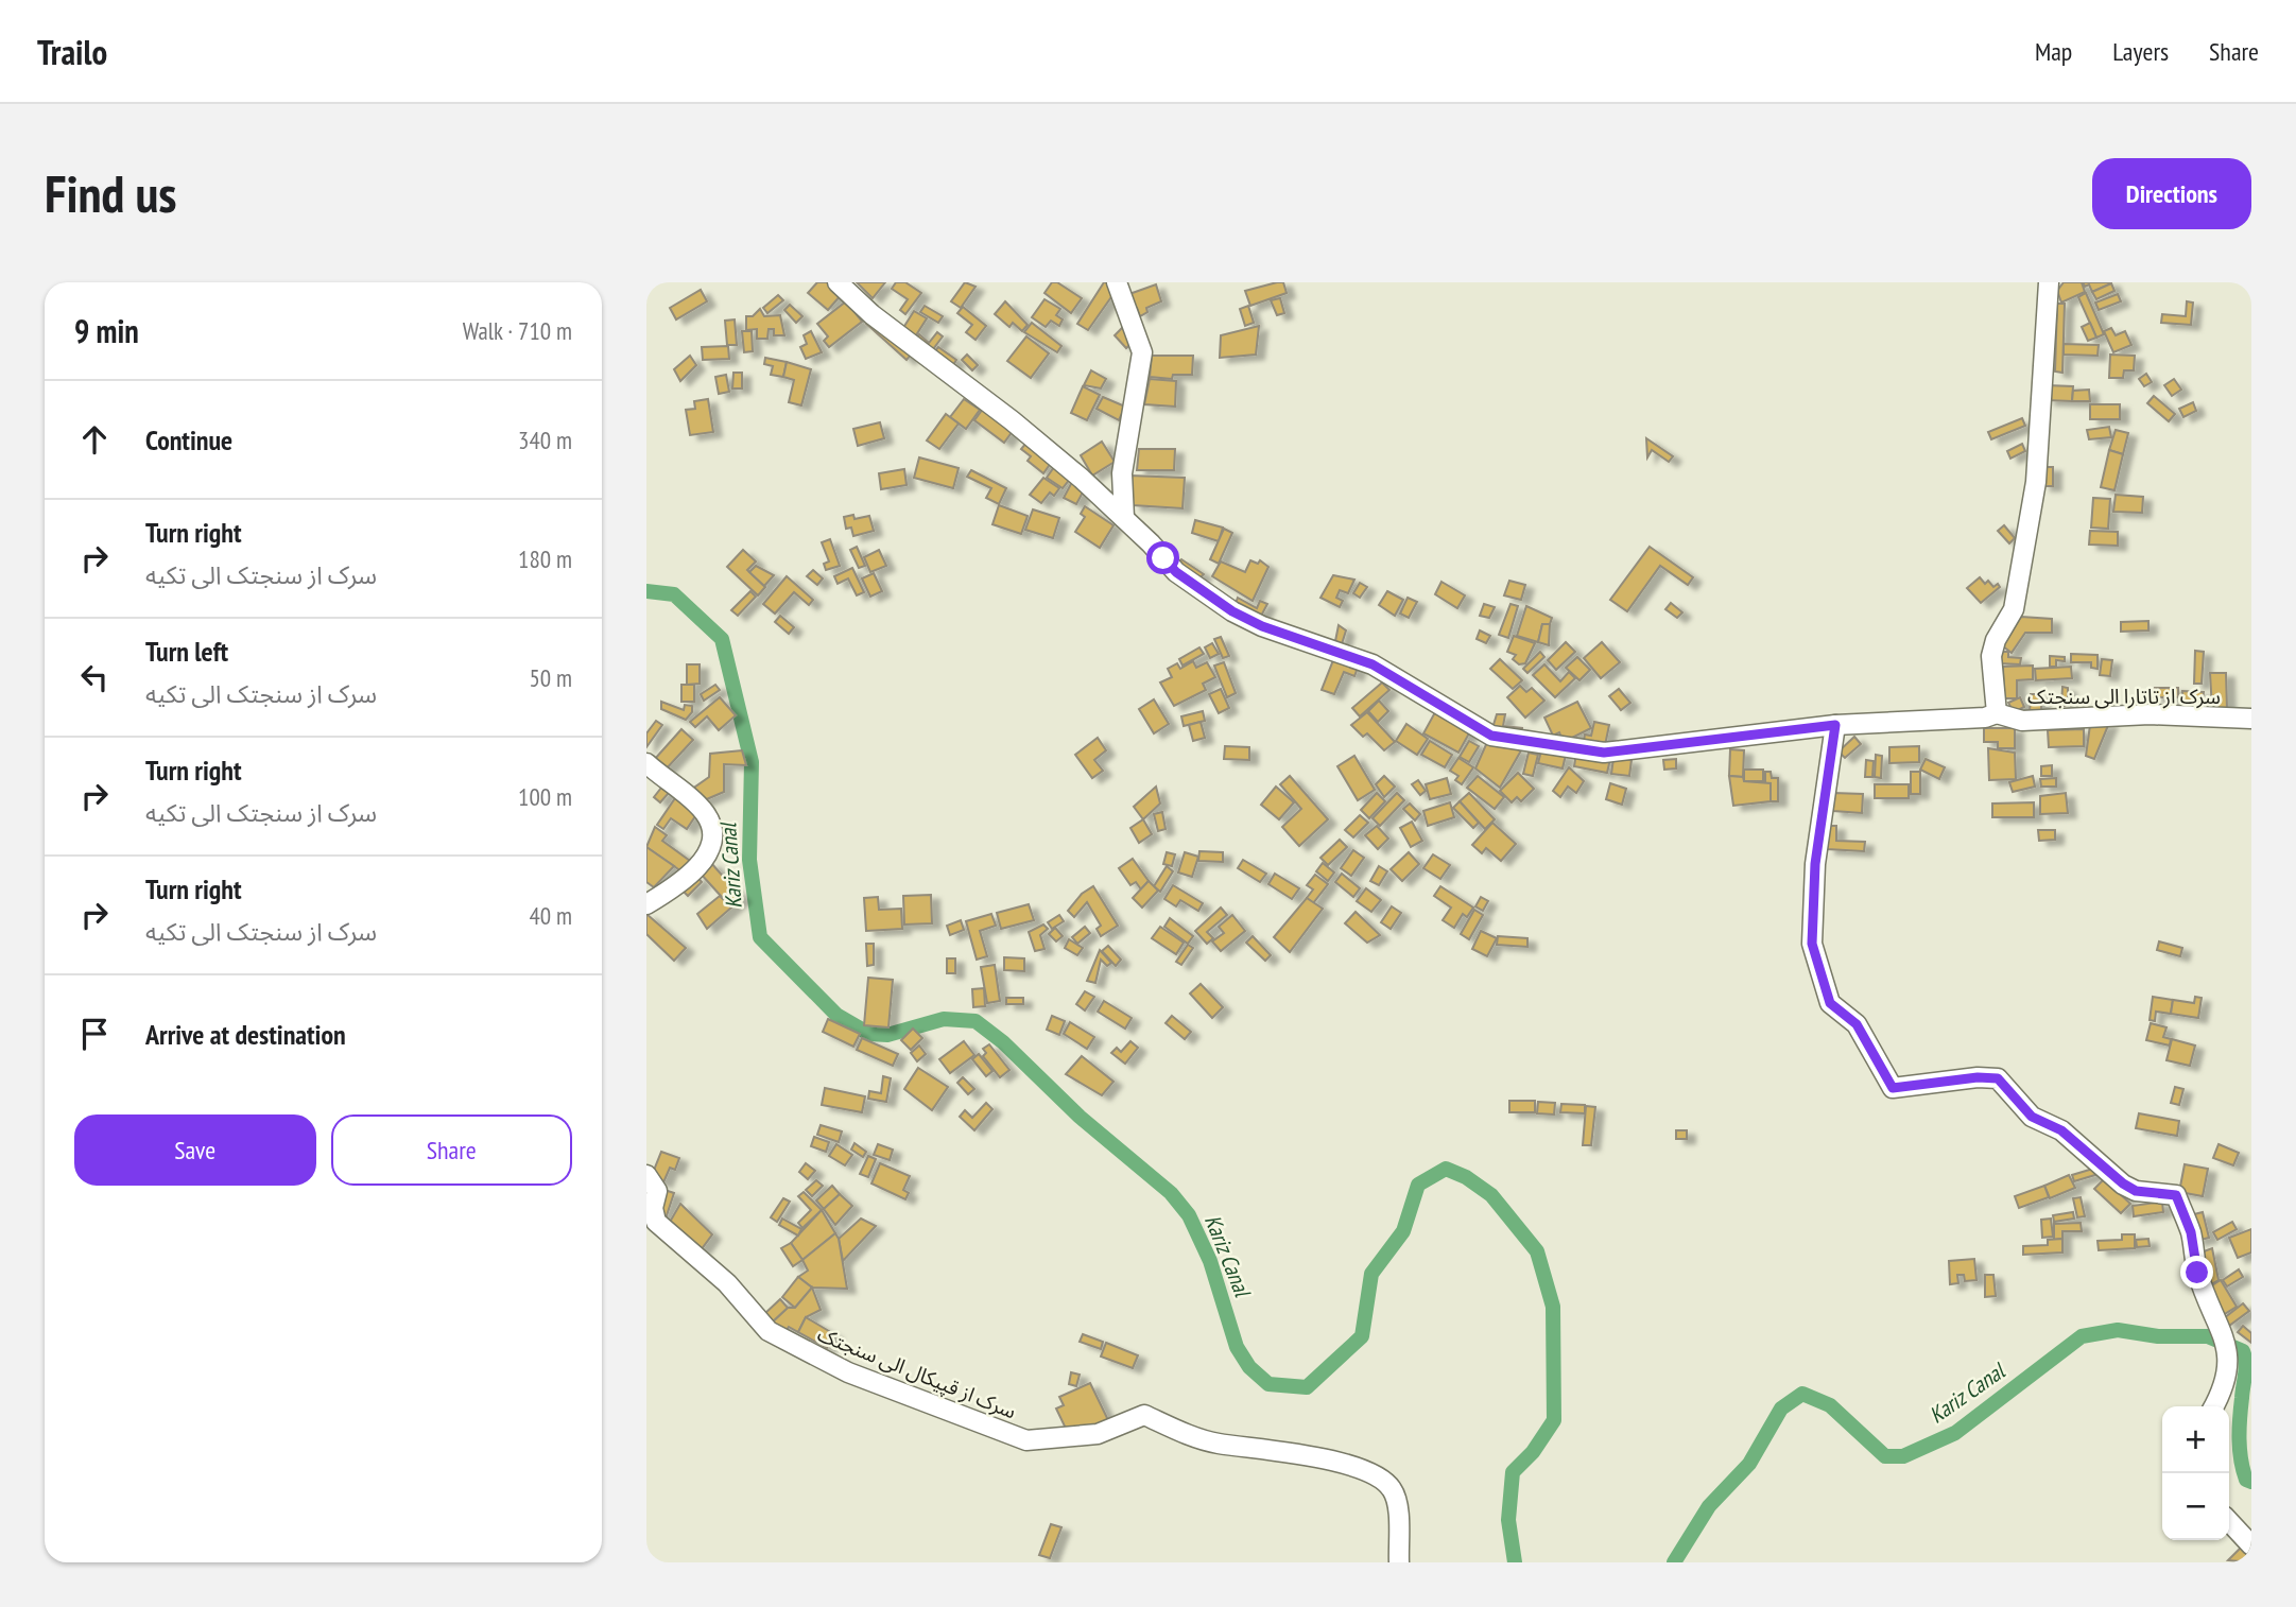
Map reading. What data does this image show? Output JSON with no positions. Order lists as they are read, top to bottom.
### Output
{
  "streets": {
    "street": ["سرک از تاتارا الی سنجتک", "سرک از قپیکال الی سنجتک"]
  },
  "water": ["Kariz Canal"],
  "page": {
    "header": "Trailo",
    "nav": ["Map", "Layers", "Share"],
    "buttons": [
      "Directions",
      ["Save", "Share"]
    ],
    "title": "Find us",
    "heading": ["9 min", "Walk · 710 m"],
    "list": [
      ["Continue", "340 m"],
      ["Turn right", "سرک از سنجتک الی تکیه", "180 m"],
      ["Turn left", "سرک از سنجتک الی تکیه", "50 m"],
      ["Turn right", "سرک از سنجتک الی تکیه", "100 m"],
      ["Turn right", "سرک از سنجتک الی تکیه", "40 m"],
      "Arrive at destination"
    ],
    "map_buttons": ["+", "−"]
  }
}
